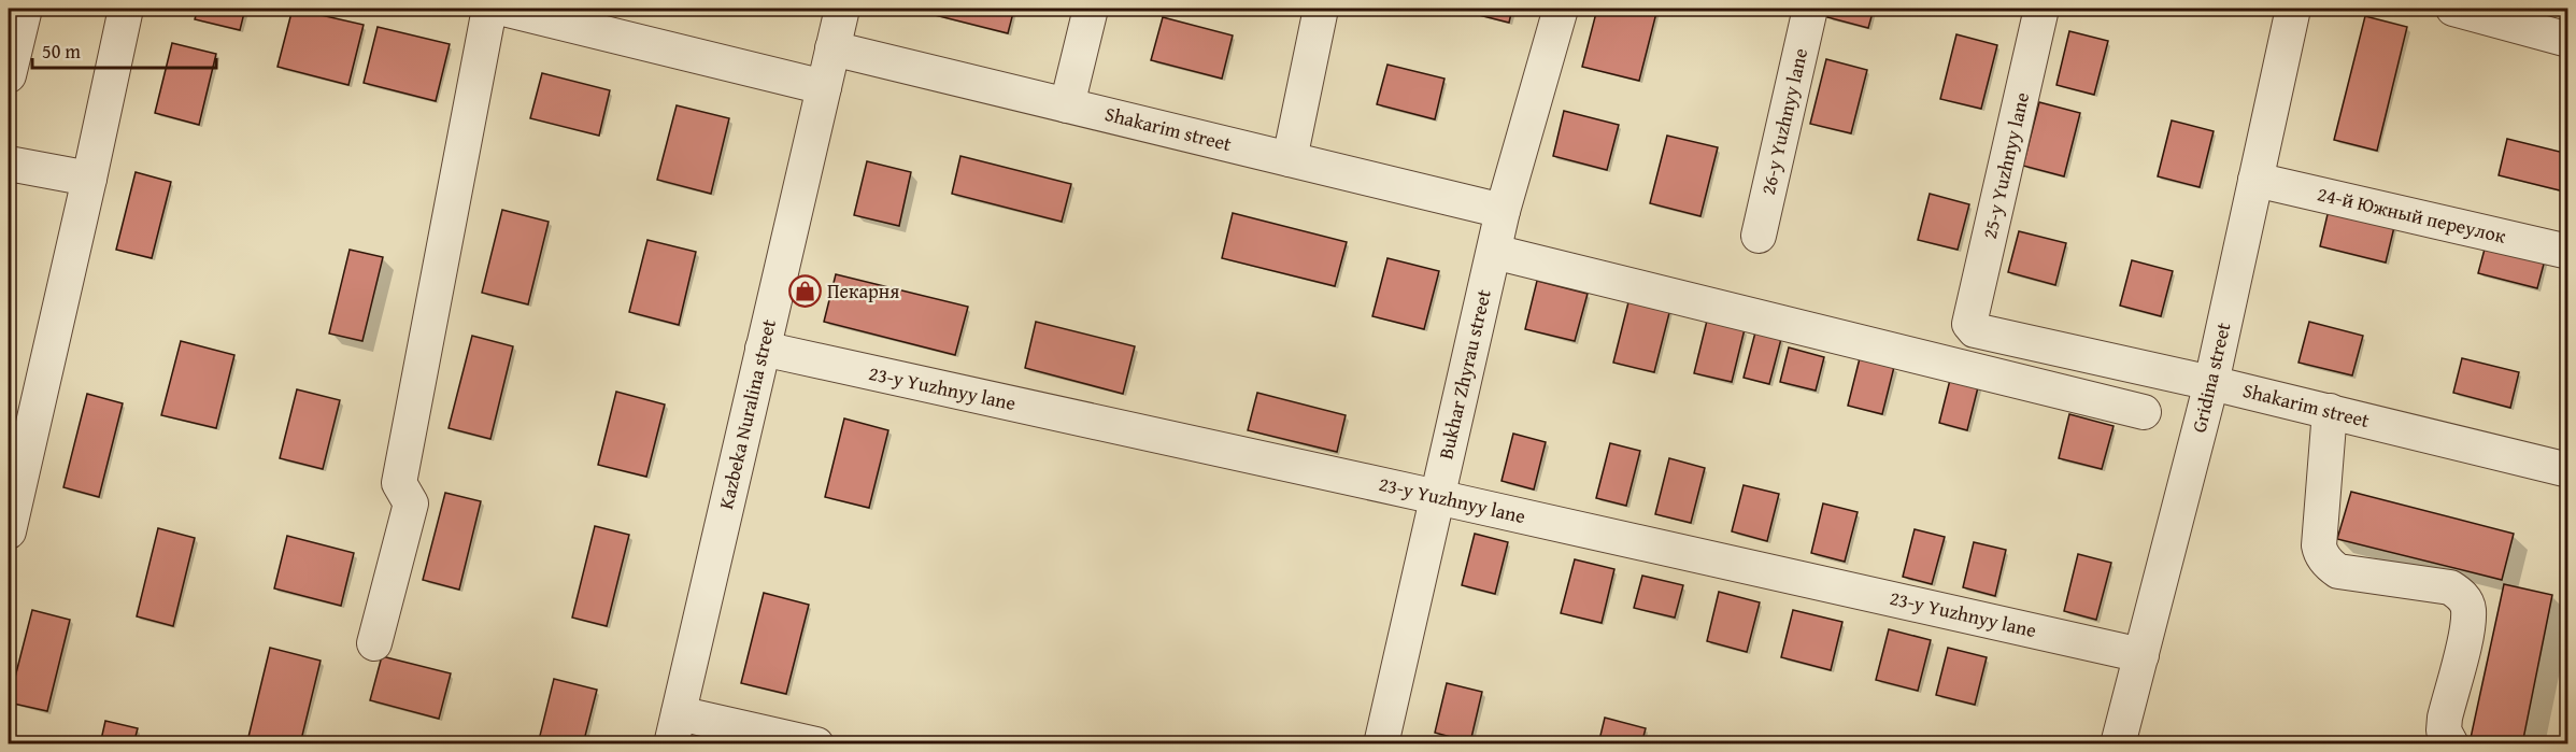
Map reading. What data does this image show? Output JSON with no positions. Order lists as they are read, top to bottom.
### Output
{
  "streets": {
    "street": [
      "26-y Yuzhnyy lane",
      "Shakarim street",
      "25-y Yuzhnyy lane",
      "24-й Южный переулок",
      "Bukhar Zhyrau street",
      "Gridina street",
      "23-y Yuzhnyy lane",
      "Kazbeka Nuralina street"
    ]
  },
  "crossings": [
    ["Shakarim street", "25-y Yuzhnyy lane"],
    ["Shakarim street", "Bukhar Zhyrau street"],
    ["Shakarim street", "Gridina street"],
    ["Shakarim street", "Kazbeka Nuralina street"],
    ["24-й Южный переулок", "Gridina street"],
    ["Bukhar Zhyrau street", "23-y Yuzhnyy lane"],
    ["Gridina street", "23-y Yuzhnyy lane"],
    ["23-y Yuzhnyy lane", "Kazbeka Nuralina street"]
  ],
  "places": {
    "shop": ["Пекарня"]
  },
  "scale_bar": "50 m"
}
